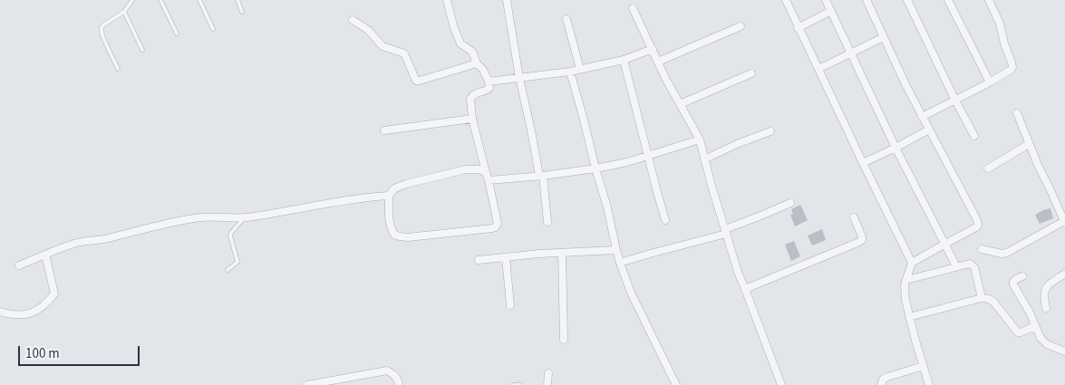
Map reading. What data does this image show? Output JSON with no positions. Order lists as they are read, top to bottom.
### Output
{
  "scale_bar": "100 m"
}
